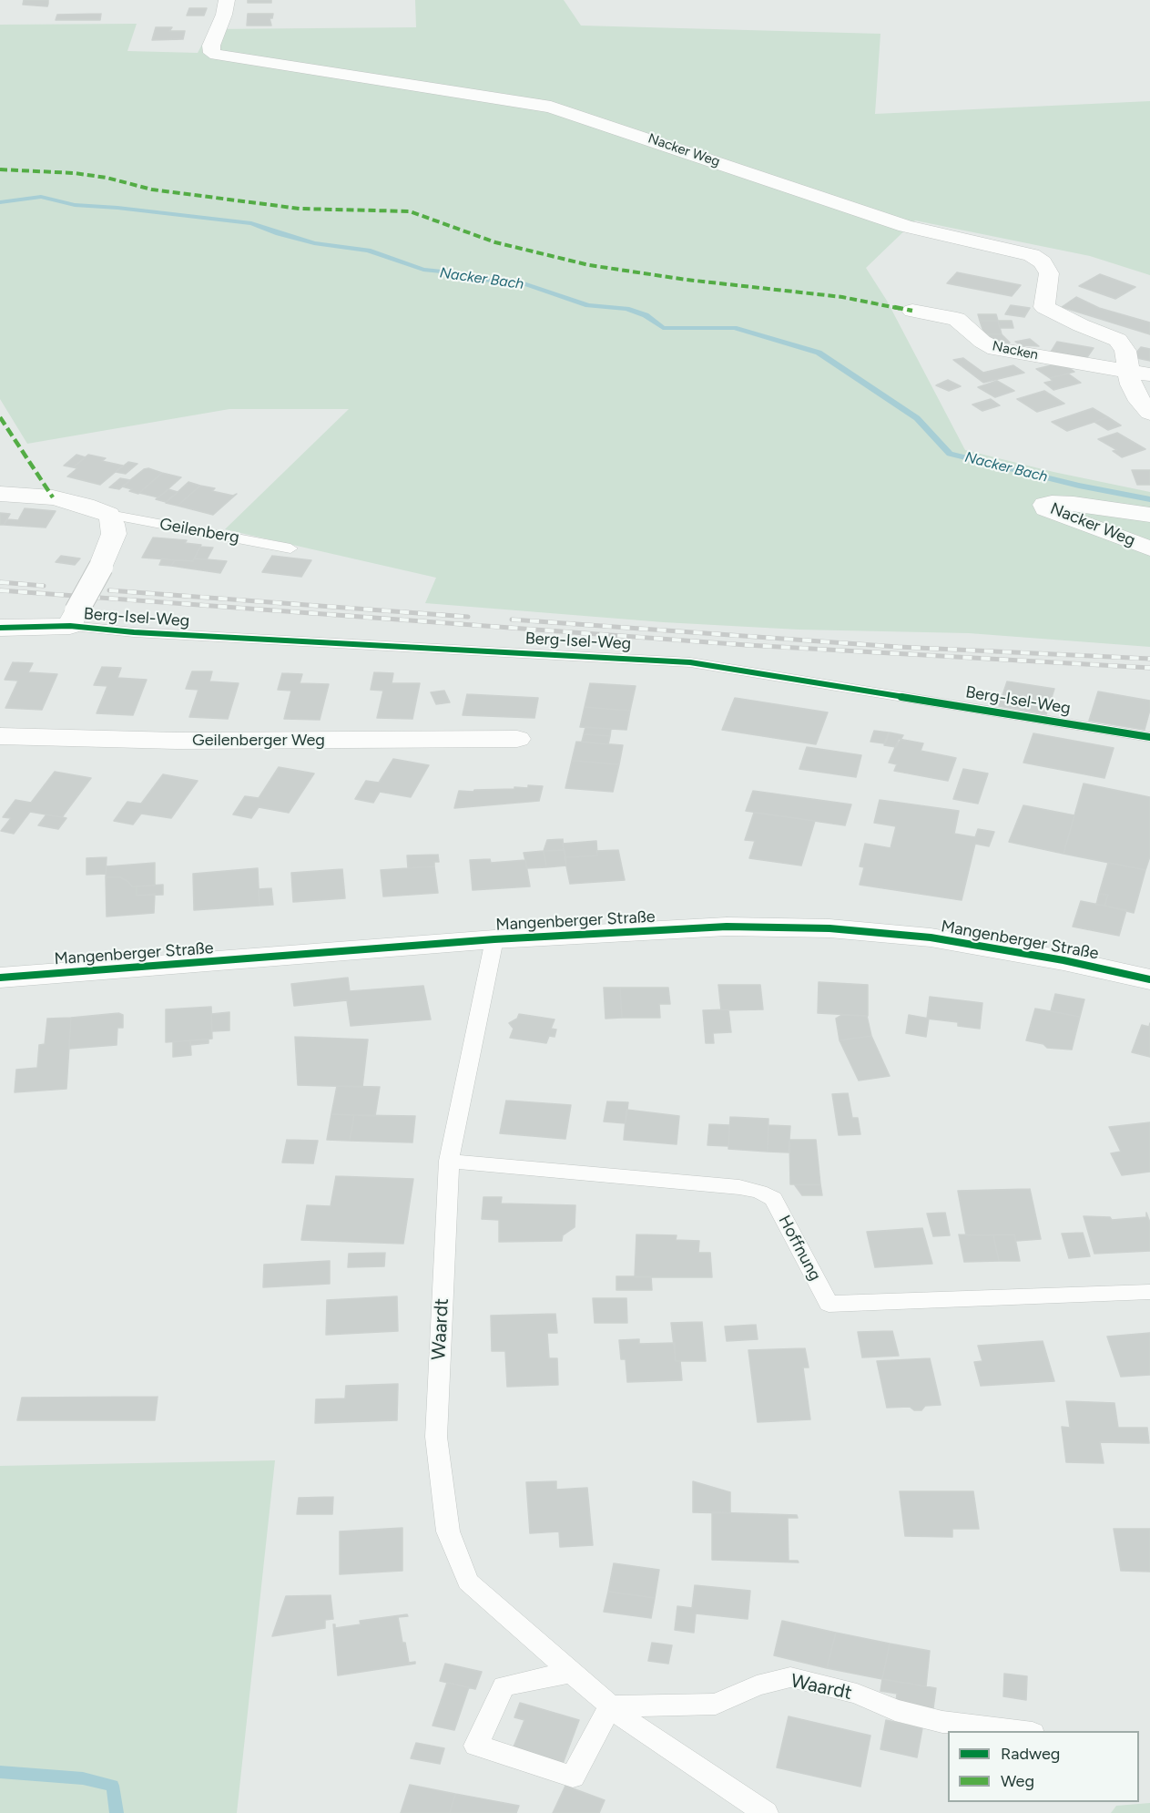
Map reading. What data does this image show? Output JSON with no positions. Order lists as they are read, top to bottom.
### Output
{
  "streets": {
    "street": [
      "Nacker Weg",
      "Nacken",
      "Geilenberg",
      "Berg-Isel-Weg",
      "Geilenberger Weg",
      "Mangenberger Straße"
    ],
    "lane": ["Hoffnung", "Waardt"]
  },
  "crossings": [
    ["Nacker Weg", "Nacken"],
    ["Mangenberger Straße", "Waardt"],
    ["Hoffnung", "Waardt"]
  ],
  "water": ["Nacker Bach"],
  "legend": ["Radweg", "Weg"]
}
